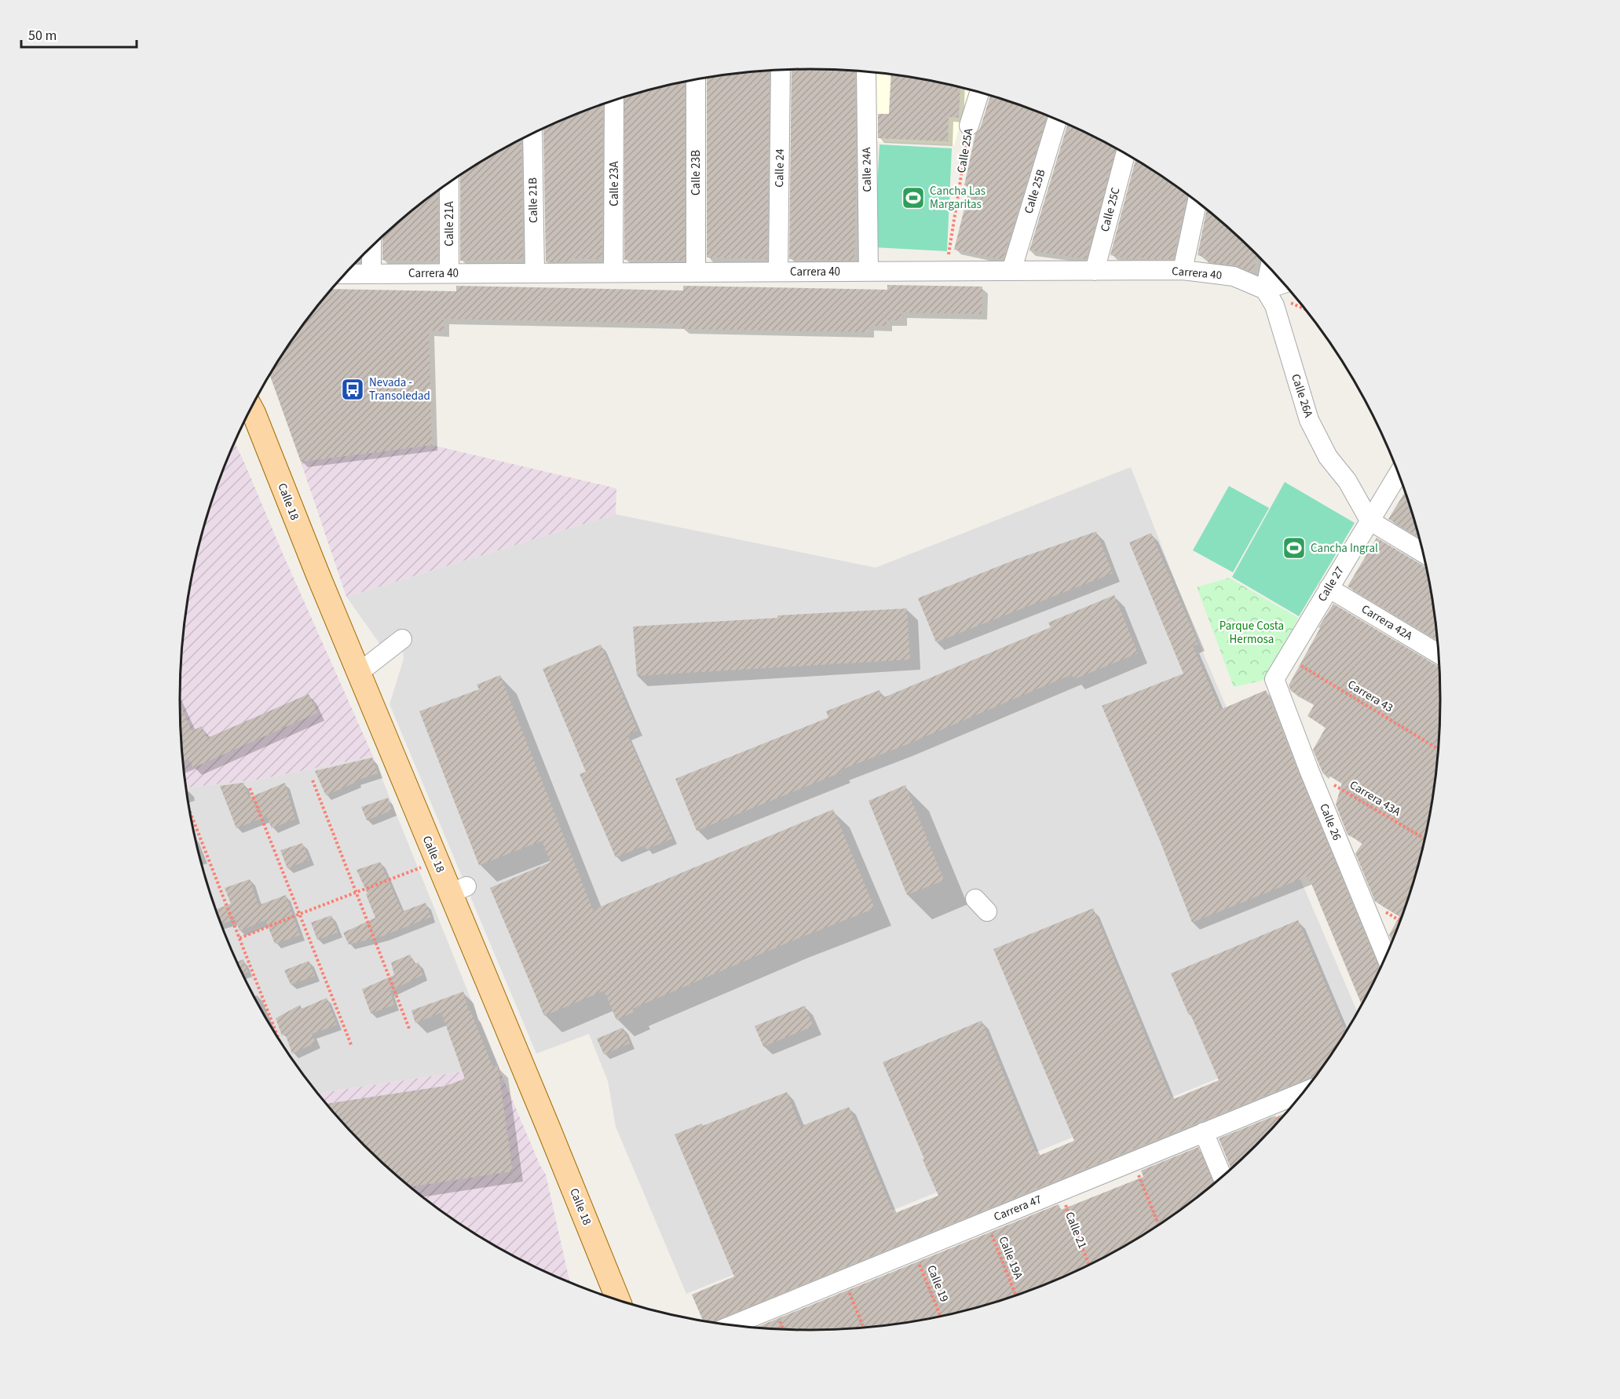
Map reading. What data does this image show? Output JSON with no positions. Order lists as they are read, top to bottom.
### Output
{
  "streets": {
    "main road": ["Calle 18"],
    "street": [
      "Calle 25A",
      "Calle 24",
      "Calle 24A",
      "Calle 23B",
      "Calle 23A",
      "Calle 25B",
      "Calle 21B",
      "Calle 25C",
      "Calle 21A",
      "Carrera 40",
      "Calle 26A",
      "Calle 27",
      "Carrera 42A",
      "Calle 26",
      "Carrera 47"
    ],
    "path": [
      "Carrera 43",
      "Carrera 43A",
      "Calle 21",
      "Calle 19A",
      "Calle 19"
    ]
  },
  "crossings": [
    ["Calle 25A", "Carrera 40"],
    ["Calle 24", "Carrera 40"],
    ["Calle 24A", "Carrera 40"],
    ["Calle 23B", "Carrera 40"],
    ["Calle 23A", "Carrera 40"],
    ["Calle 25B", "Carrera 40"],
    ["Calle 21B", "Carrera 40"],
    ["Calle 25C", "Carrera 40"],
    ["Calle 21A", "Carrera 40"],
    ["Carrera 40", "Calle 26A"],
    ["Calle 26A", "Calle 27"],
    ["Calle 27", "Carrera 42A"],
    ["Calle 27", "Carrera 43"],
    ["Calle 27", "Calle 26"],
    ["Carrera 43A", "Calle 26"],
    ["Carrera 47", "Calle 21"],
    ["Carrera 47", "Calle 19A"],
    ["Carrera 47", "Calle 19"]
  ],
  "parks": ["Parque Costa Hermosa"],
  "places": {
    "sports": ["Cancha Las Margaritas", "Cancha Ingral"],
    "bus stop": ["Nevada - Transoledad"]
  },
  "scale_bar": "50 m"
}
